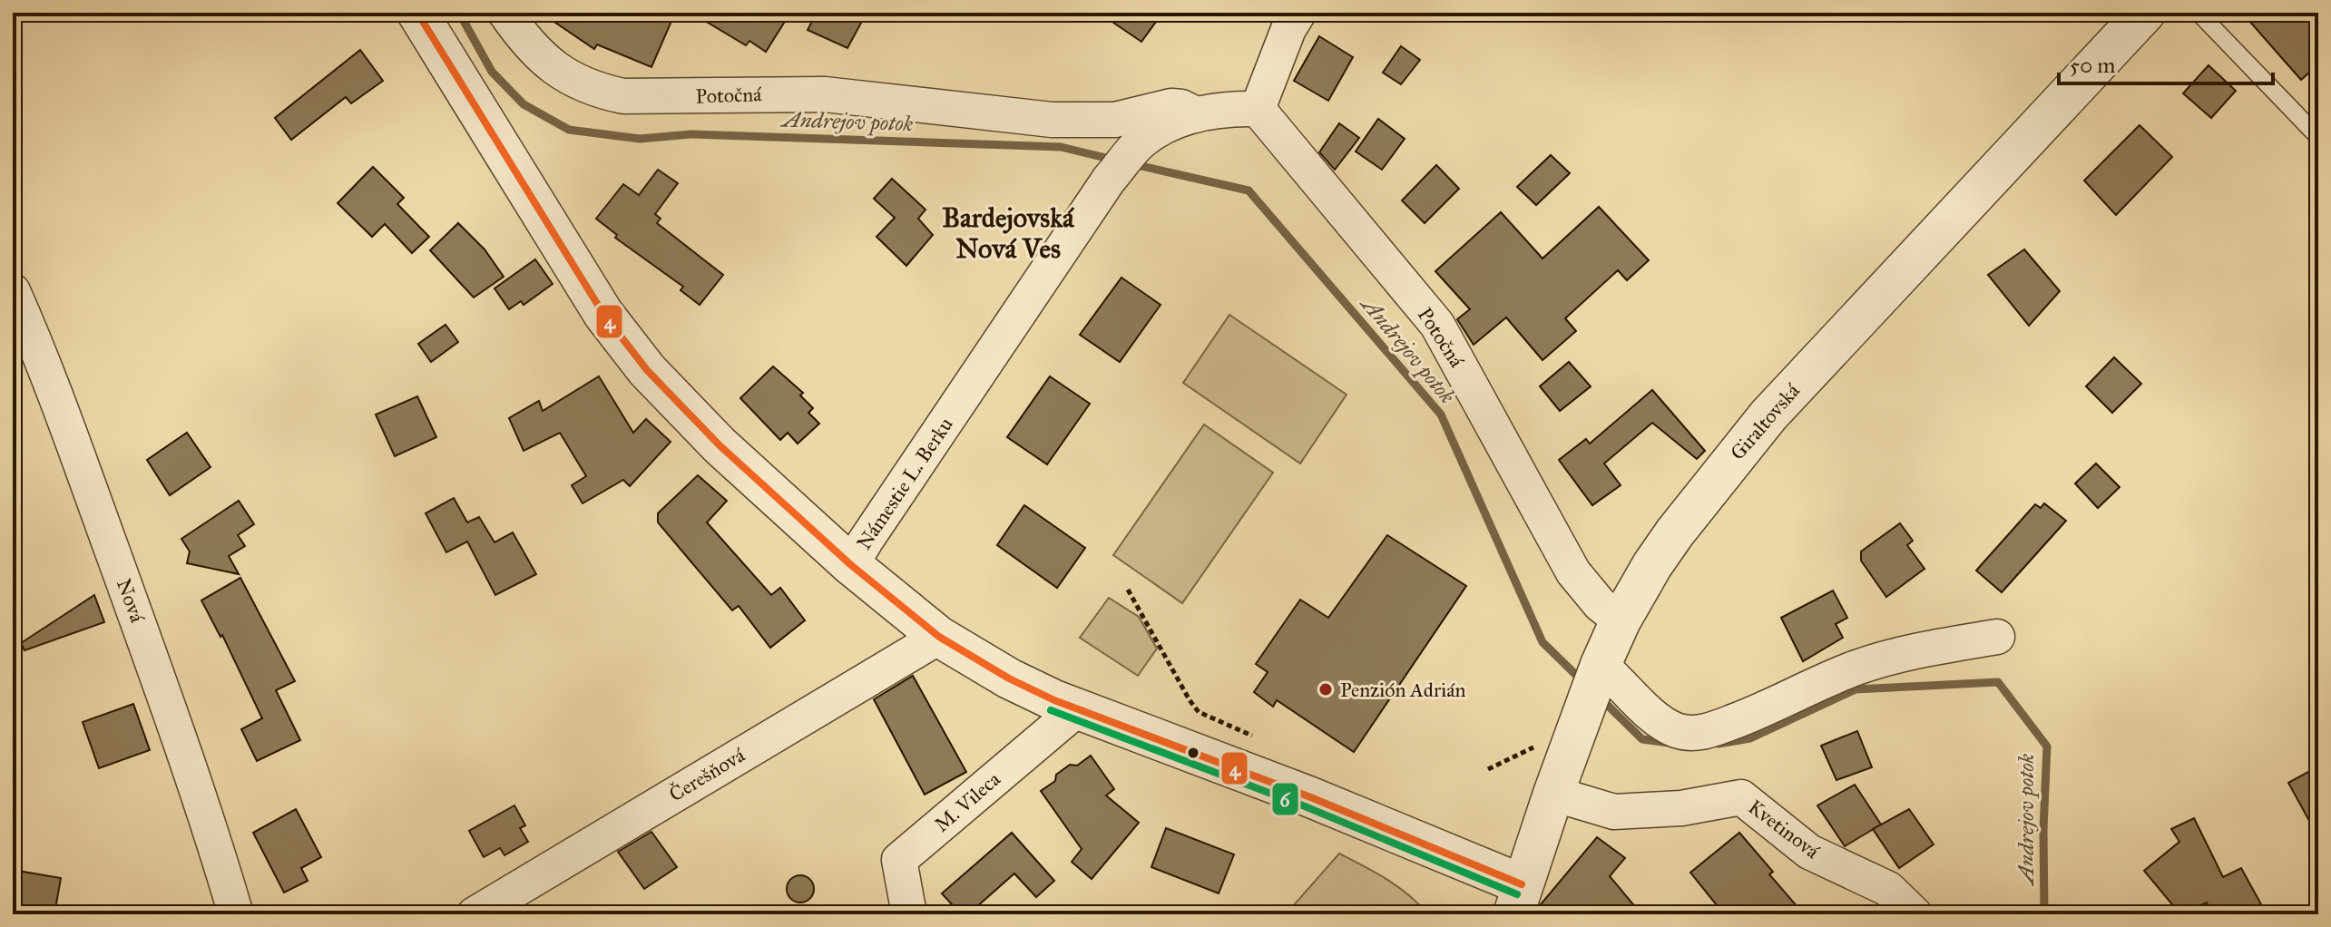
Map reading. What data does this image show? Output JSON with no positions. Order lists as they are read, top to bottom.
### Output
{
  "streets": {
    "street": [
      "Potočná",
      "Giraltovská",
      "Námestie L. Berku",
      "Nová",
      "Čerešňová",
      "M. Vileca",
      "Kvetinová"
    ]
  },
  "crossings": [
    ["Potočná", "Giraltovská"],
    ["Potočná", "Námestie L. Berku"],
    ["Giraltovská", "Námestie L. Berku"],
    ["Giraltovská", "Kvetinová"],
    ["Námestie L. Berku", "Čerešňová"],
    ["Námestie L. Berku", "M. Vileca"]
  ],
  "districts": ["Bardejovská Nová Ves"],
  "water": ["Andrejov potok"],
  "places": ["Penzión Adrián"],
  "lines": ["transit line 4", "transit line 6"],
  "scale_bar": "50 m"
}
